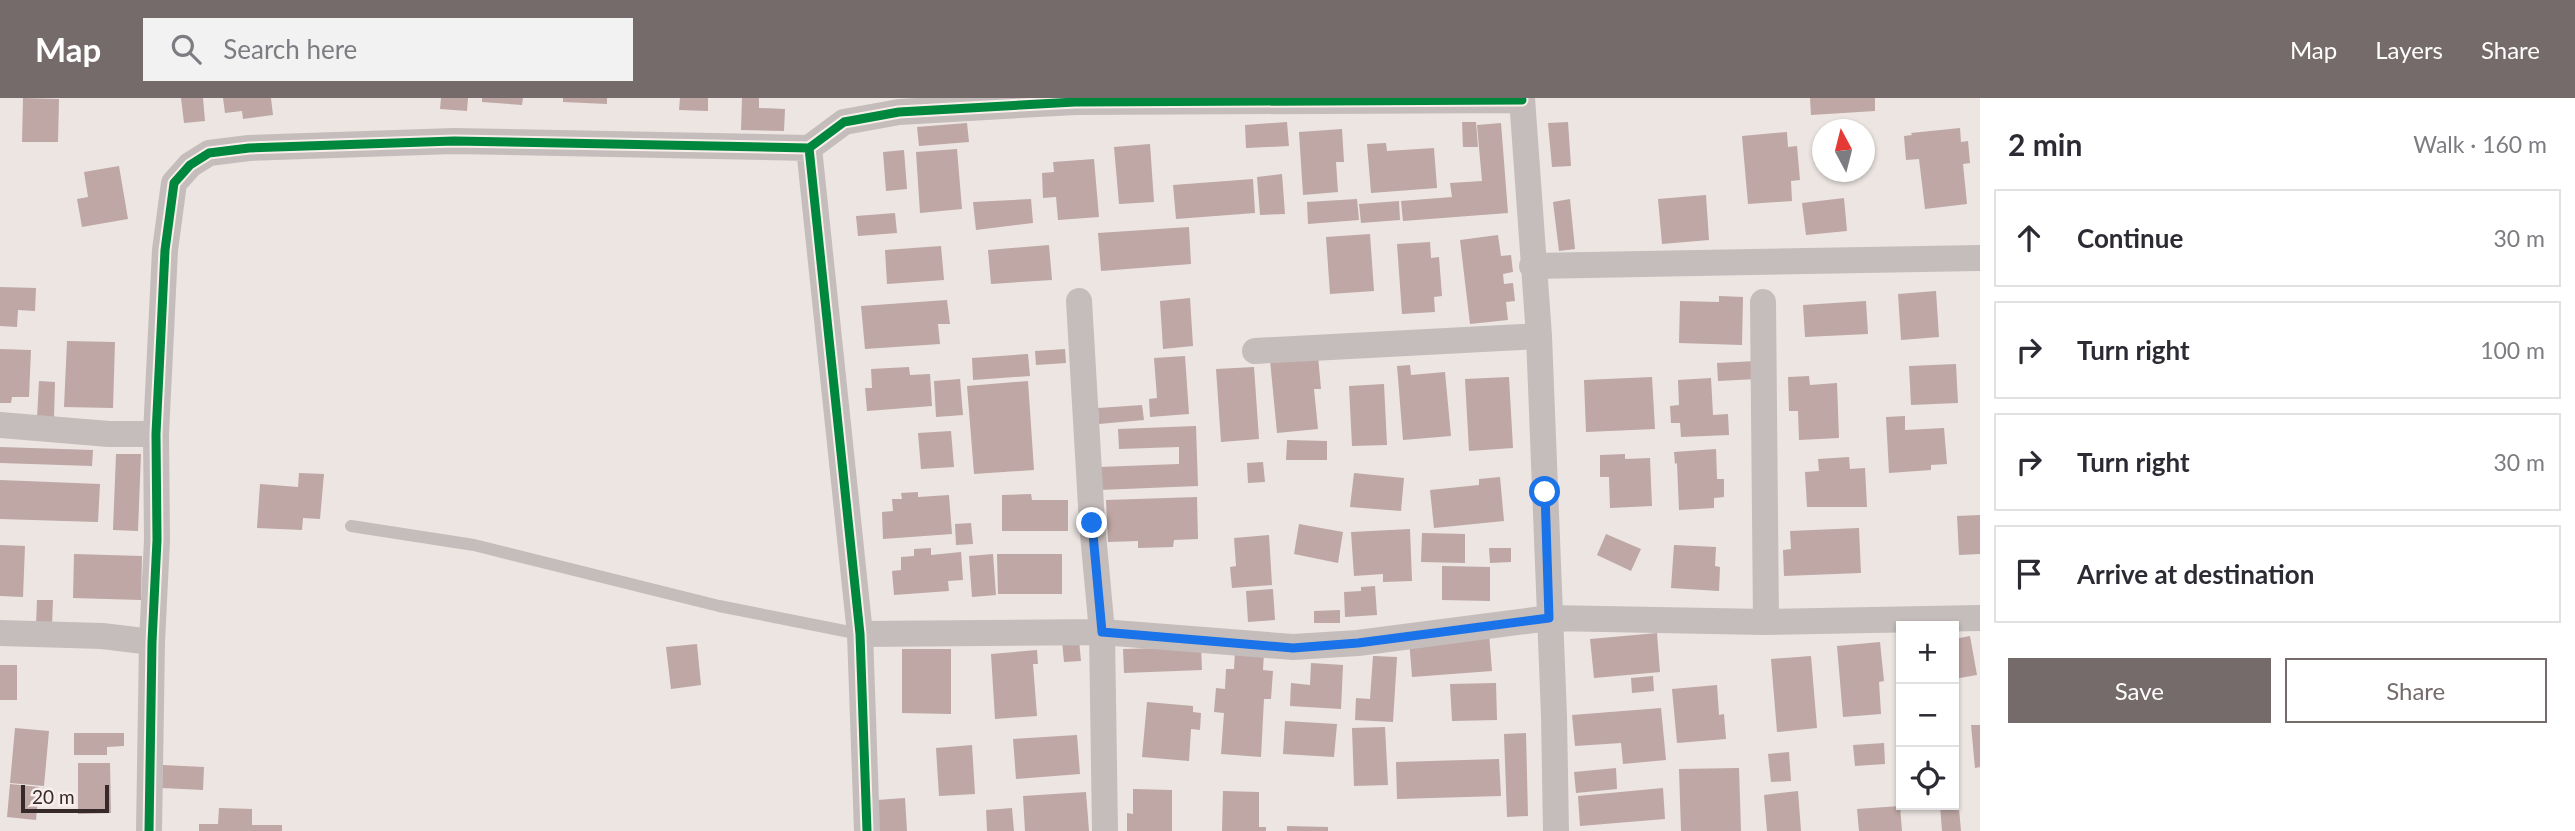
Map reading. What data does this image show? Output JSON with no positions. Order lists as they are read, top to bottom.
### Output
{
  "scale_bar": "20 m",
  "north": "top",
  "page": {
    "header": "Map",
    "search": "Search here",
    "nav": ["Map", "Layers", "Share"],
    "heading": ["2 min", "Walk · 160 m"],
    "list": [
      ["Continue", "30 m"],
      ["Turn right", "100 m"],
      ["Turn right", "30 m"],
      "Arrive at destination"
    ],
    "map_buttons": ["+", "−"],
    "buttons": ["Save", "Share"],
    "scale": "20 m"
  }
}
